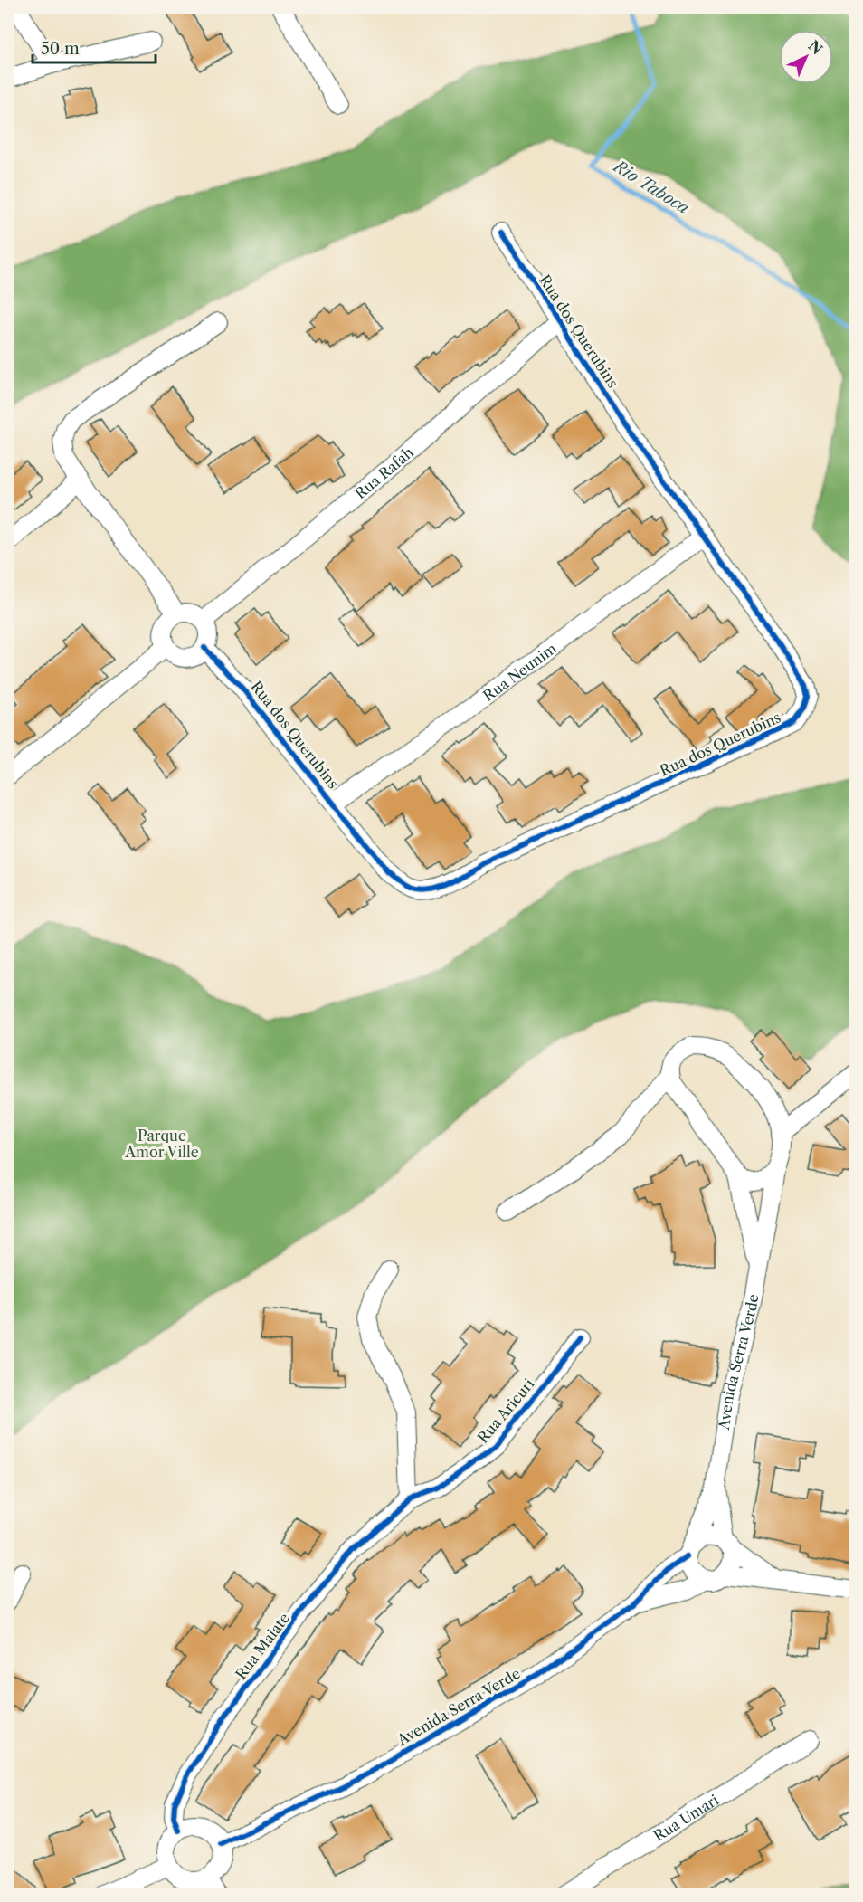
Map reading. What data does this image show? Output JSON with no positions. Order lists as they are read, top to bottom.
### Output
{
  "streets": {
    "street": [
      "Rua dos Querubins",
      "Rua Rafah",
      "Rua Neunim",
      "Avenida Serra Verde",
      "Rua Aricuri",
      "Rua Maiate",
      "Rua Umari"
    ]
  },
  "crossings": [
    ["Rua dos Querubins", "Rua Rafah"],
    ["Rua dos Querubins", "Rua Neunim"],
    ["Avenida Serra Verde", "Rua Maiate"],
    ["Rua Aricuri", "Rua Maiate"]
  ],
  "water": ["Rio Taboca"],
  "parks": ["Parque Amor Ville"],
  "scale_bar": "50 m",
  "north": "top right"
}
